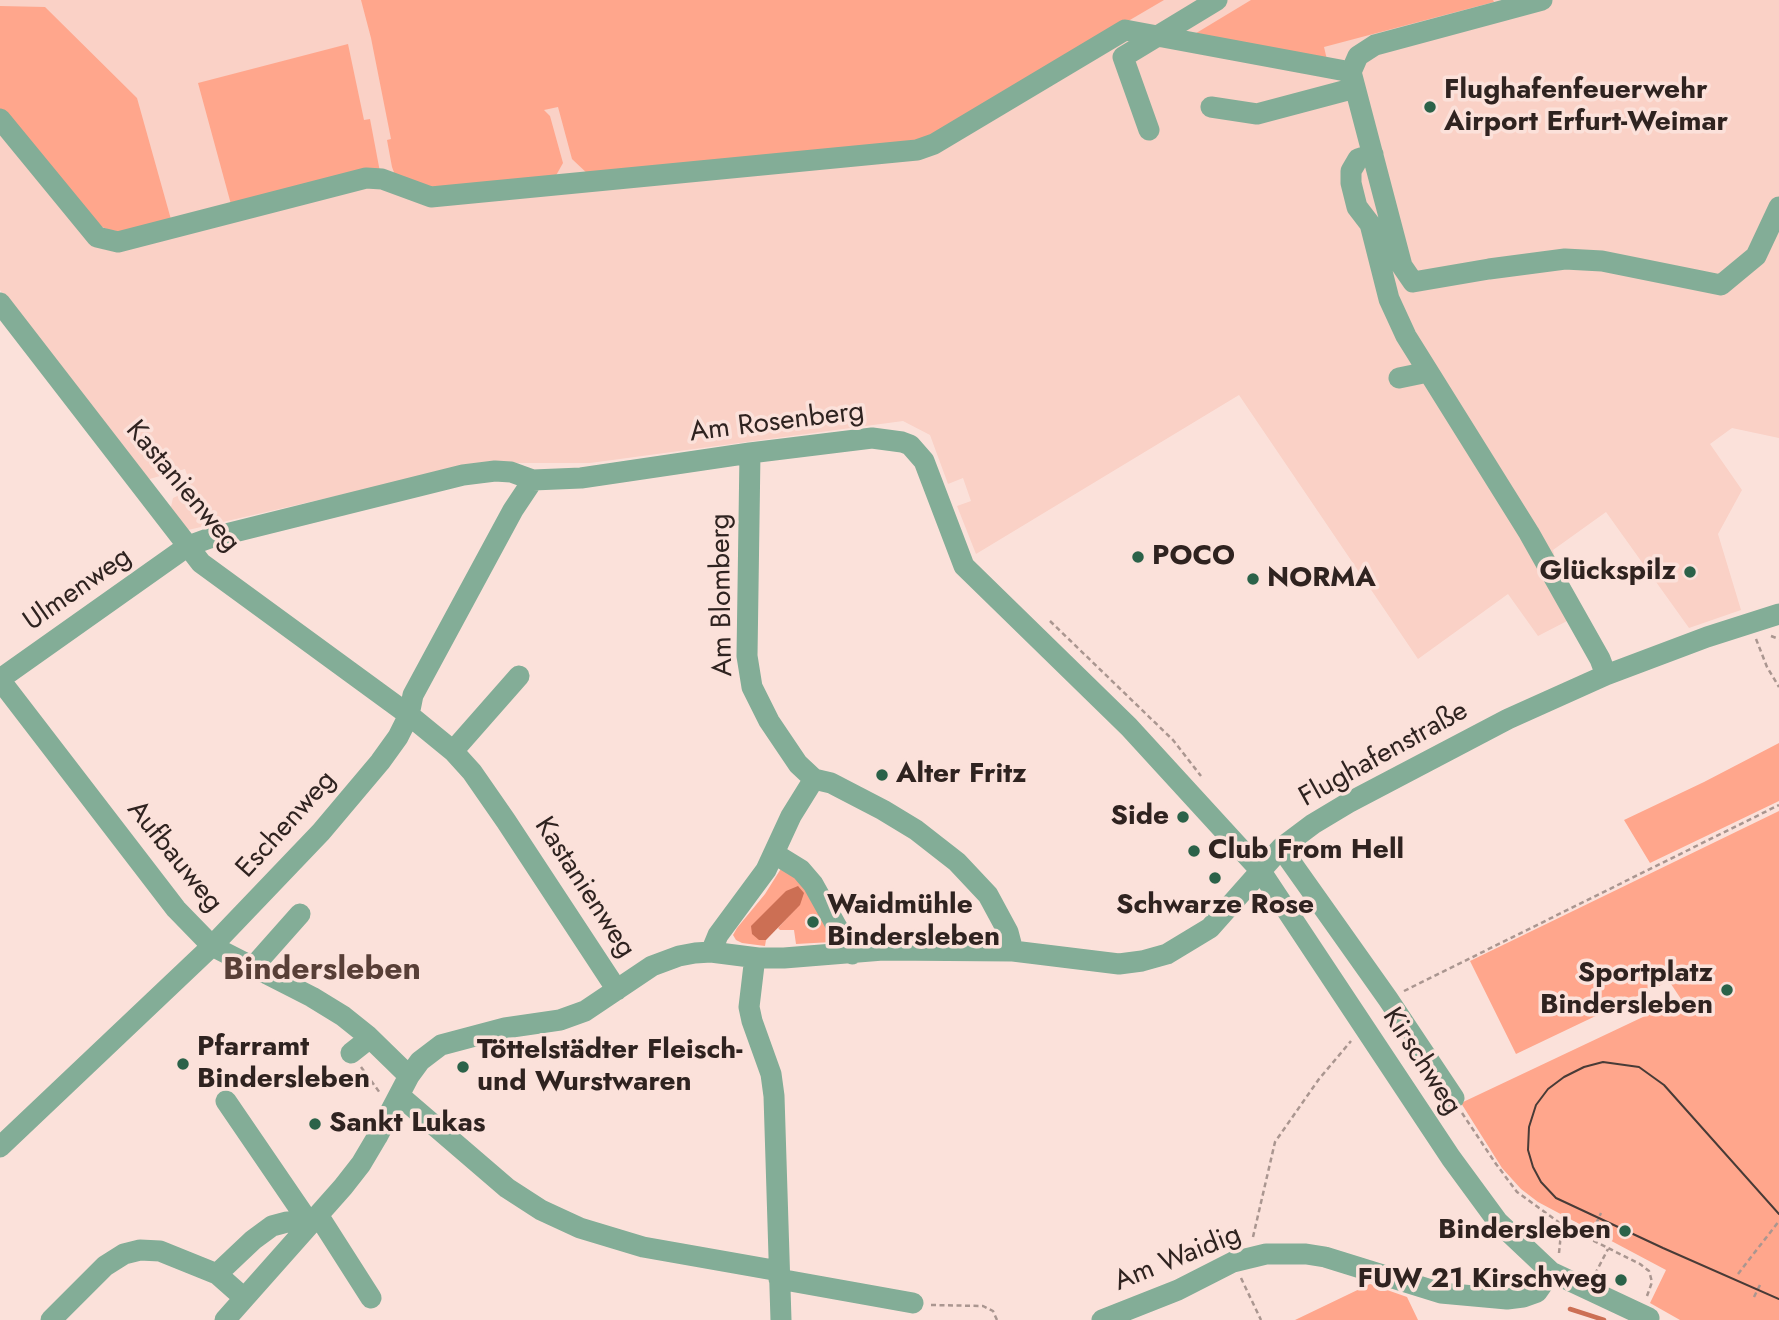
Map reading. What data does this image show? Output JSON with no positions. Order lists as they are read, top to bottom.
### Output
{
  "streets": {
    "street": [
      "Am Rosenberg",
      "Kastanienweg",
      "Ulmenweg",
      "Am Blomberg",
      "Flughafenstraße",
      "Eschenweg",
      "Aufbauweg",
      "Kirschweg",
      "Am Waidig"
    ]
  },
  "crossings": [
    ["Am Rosenberg", "Kastanienweg"],
    ["Am Rosenberg", "Ulmenweg"],
    ["Am Rosenberg", "Am Blomberg"],
    ["Am Rosenberg", "Flughafenstraße"],
    ["Am Rosenberg", "Eschenweg"],
    ["Am Rosenberg", "Kirschweg"],
    ["Kastanienweg", "Ulmenweg"],
    ["Kastanienweg", "Flughafenstraße"],
    ["Kastanienweg", "Eschenweg"],
    ["Ulmenweg", "Aufbauweg"],
    ["Am Blomberg", "Flughafenstraße"],
    ["Flughafenstraße", "Aufbauweg"],
    ["Flughafenstraße", "Kirschweg"],
    ["Eschenweg", "Aufbauweg"],
    ["Kirschweg", "Am Waidig"]
  ],
  "districts": ["Bindersleben"],
  "places": [
    "Flughafenfeuerwehr Airport Erfurt-Weimar",
    "POCO",
    "Glückspilz",
    "NORMA",
    "Alter Fritz",
    "Side",
    "Club From Hell",
    "Schwarze Rose",
    "Waidmühle Bindersleben",
    "Sportplatz Bindersleben",
    "Pfarramt Bindersleben",
    "Töttelstädter Fleisch- und Wurstwaren",
    "Sankt Lukas",
    "Bindersleben",
    "FUW 21 Kirschweg"
  ]
}
